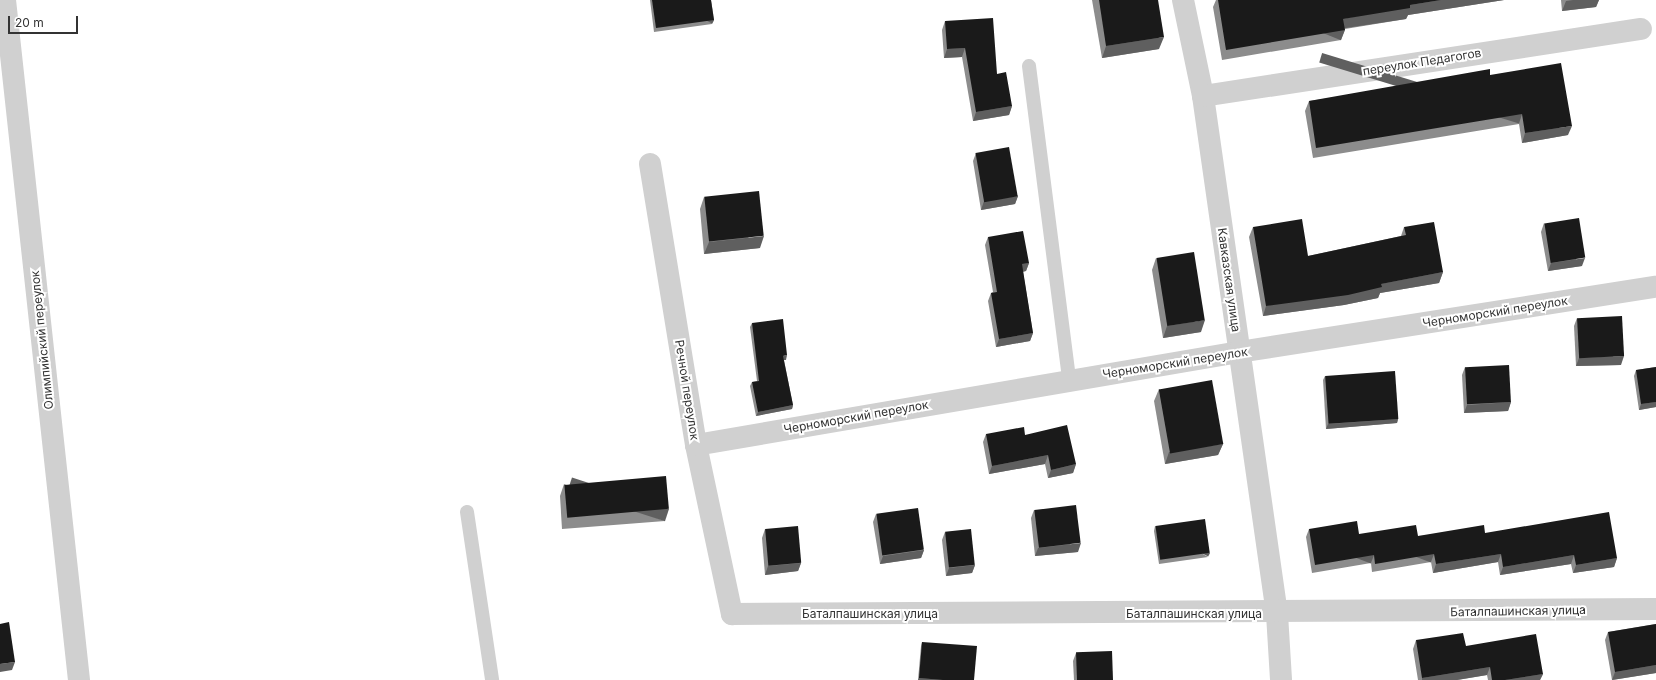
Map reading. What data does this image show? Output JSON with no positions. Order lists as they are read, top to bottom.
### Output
{
  "streets": {
    "street": [
      "переулок Педагогов",
      "Кавказская улица",
      "Черноморский переулок",
      "Олимпийский переулок",
      "Речной переулок",
      "Баталпашинская улица"
    ]
  },
  "crossings": [
    ["переулок Педагогов", "Кавказская улица"],
    ["Кавказская улица", "Черноморский переулок"],
    ["Кавказская улица", "Баталпашинская улица"],
    ["Черноморский переулок", "Речной переулок"],
    ["Речной переулок", "Баталпашинская улица"]
  ],
  "scale_bar": "20 m"
}
